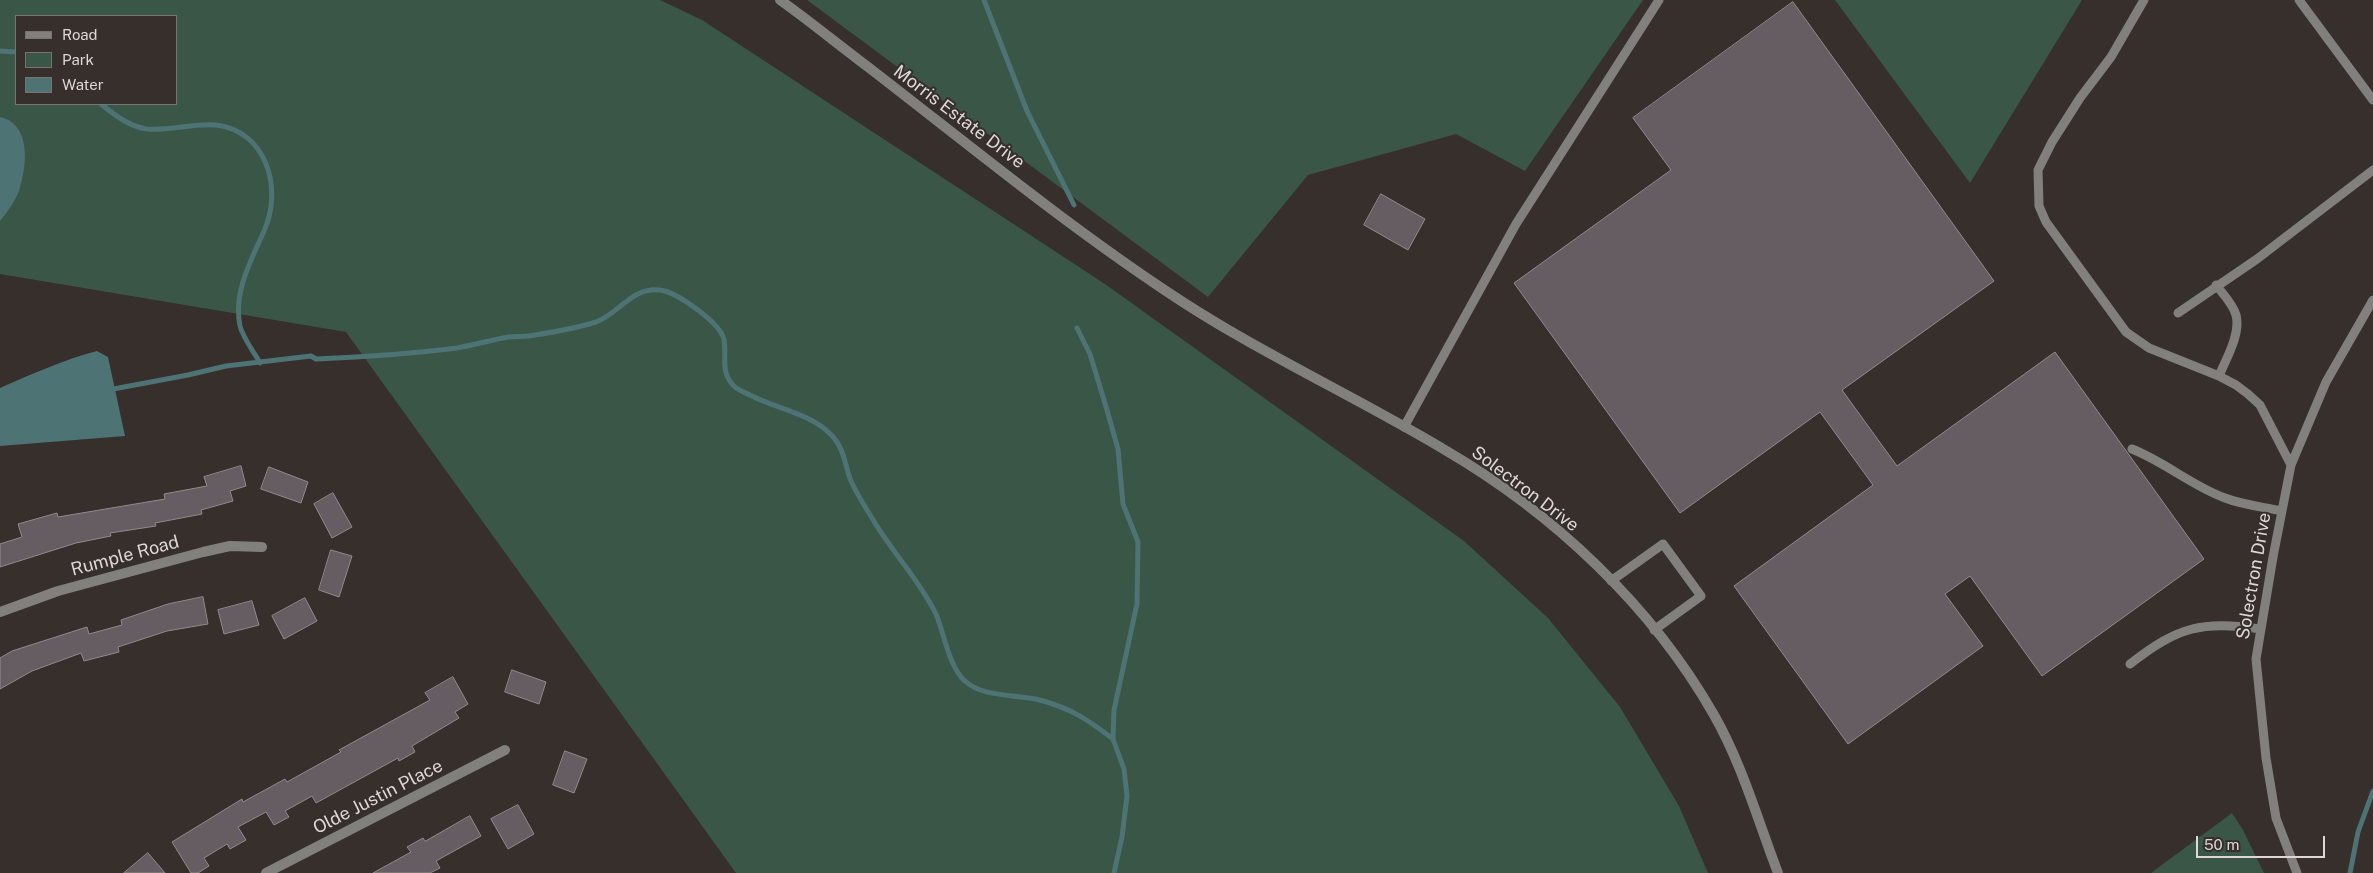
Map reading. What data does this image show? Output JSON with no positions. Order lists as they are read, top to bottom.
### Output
{
  "streets": {
    "street": [
      "Morris Estate Drive",
      "Solectron Drive",
      "Rumple Road",
      "Olde Justin Place"
    ]
  },
  "crossings": [
    ["Morris Estate Drive", "Solectron Drive"]
  ],
  "legend": ["Road", "Park", "Water"],
  "scale_bar": "50 m"
}
